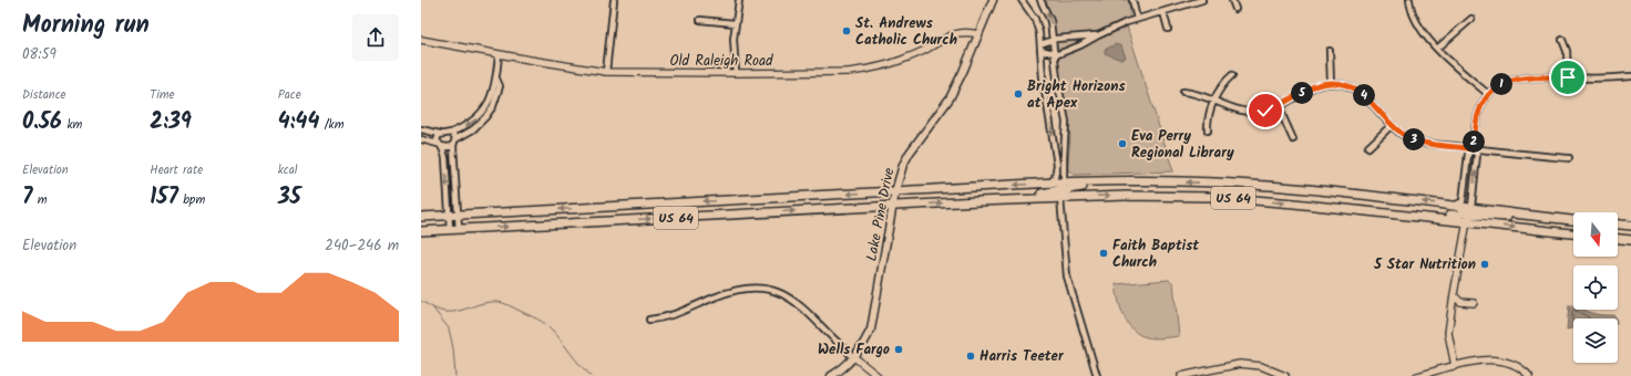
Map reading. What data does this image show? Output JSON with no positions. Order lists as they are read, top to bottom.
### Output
{
  "streets": {
    "highway": ["US 64"],
    "main road": ["Lake Pine Drive"],
    "street": ["Old Raleigh Road"]
  },
  "crossings": [
    ["Old Raleigh Road", "Lake Pine Drive"],
    ["US 64", "Lake Pine Drive"]
  ],
  "places": [
    "St. Andrews Catholic Church",
    "Bright Horizons at Apex",
    "Eva Perry Regional Library",
    "Faith Baptist Church",
    "5 Star Nutrition",
    "Wells Fargo",
    "Harris Teeter"
  ],
  "north": "bottom",
  "page": {
    "heading": ["Morning run", "08:59"],
    "pins": [
      "1",
      "5",
      "4",
      "3",
      "2"
    ],
    "stats": [
      ["Distance", "0.56 km"],
      ["Time", "2:39"],
      ["Pace", "4:44 /km"],
      ["Elevation", "7 m"],
      ["Heart rate", "157 bpm"],
      ["kcal", "35"]
    ],
    "chart": ["Elevation", "240–246 m"]
  }
}
